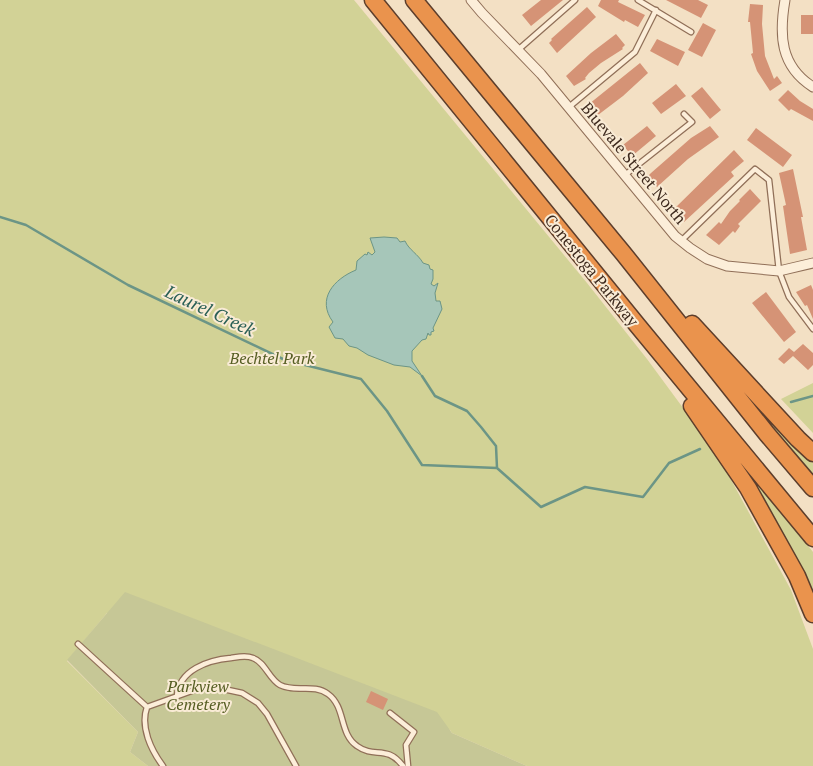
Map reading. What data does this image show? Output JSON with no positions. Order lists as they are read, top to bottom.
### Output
{
  "streets": {
    "highway": ["Conestoga Parkway"],
    "street": ["Bluevale Street North"]
  },
  "water": ["Laurel Creek"],
  "parks": ["Bechtel Park", "Parkview Cemetery"]
}
